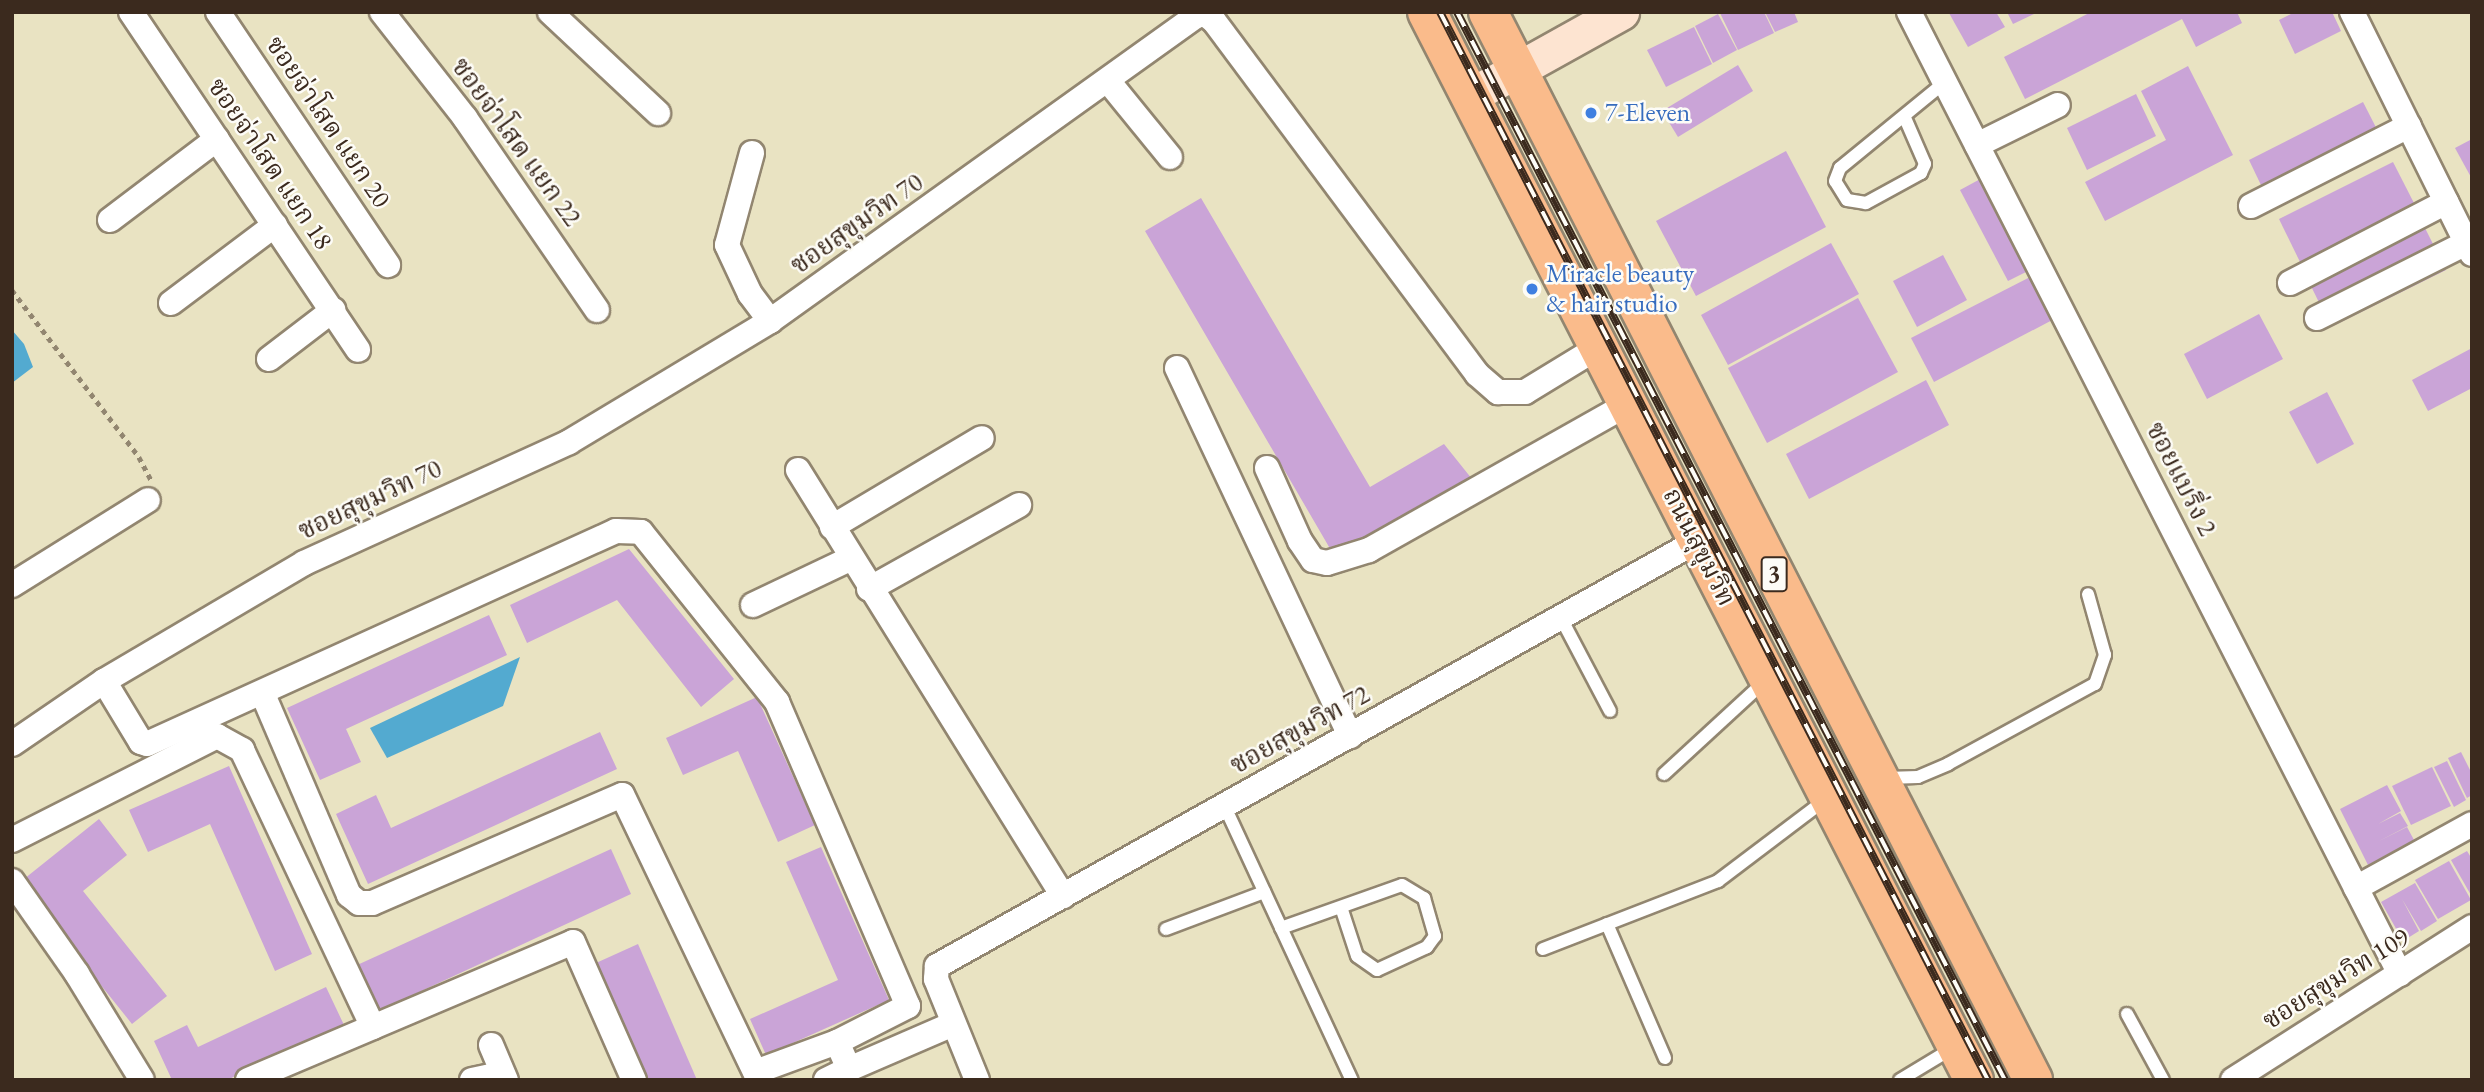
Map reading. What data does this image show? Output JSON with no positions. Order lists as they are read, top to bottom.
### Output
{
  "streets": {
    "highway": ["ถนนสุขุมวิท", "3"],
    "street": [
      "ซอยจ่าโสด แยก 20",
      "ซอยจ่าโสด แยก 22",
      "ซอยจ่าโสด แยก 18",
      "ซอยสุขุมวิท 70",
      "ซอยแบริ่ง 2",
      "ซอยสุขุมวิท 72",
      "ซอยสุขุมวิท 109"
    ]
  },
  "crossings": [
    ["ซอยสุขุมวิท 70", "ถนนสุขุมวิท"],
    ["ซอยแบริ่ง 2", "ซอยสุขุมวิท 109"],
    ["ถนนสุขุมวิท", "ซอยสุขุมวิท 72"]
  ],
  "places": ["7-Eleven", "Miracle beauty & hair studio"]
}
